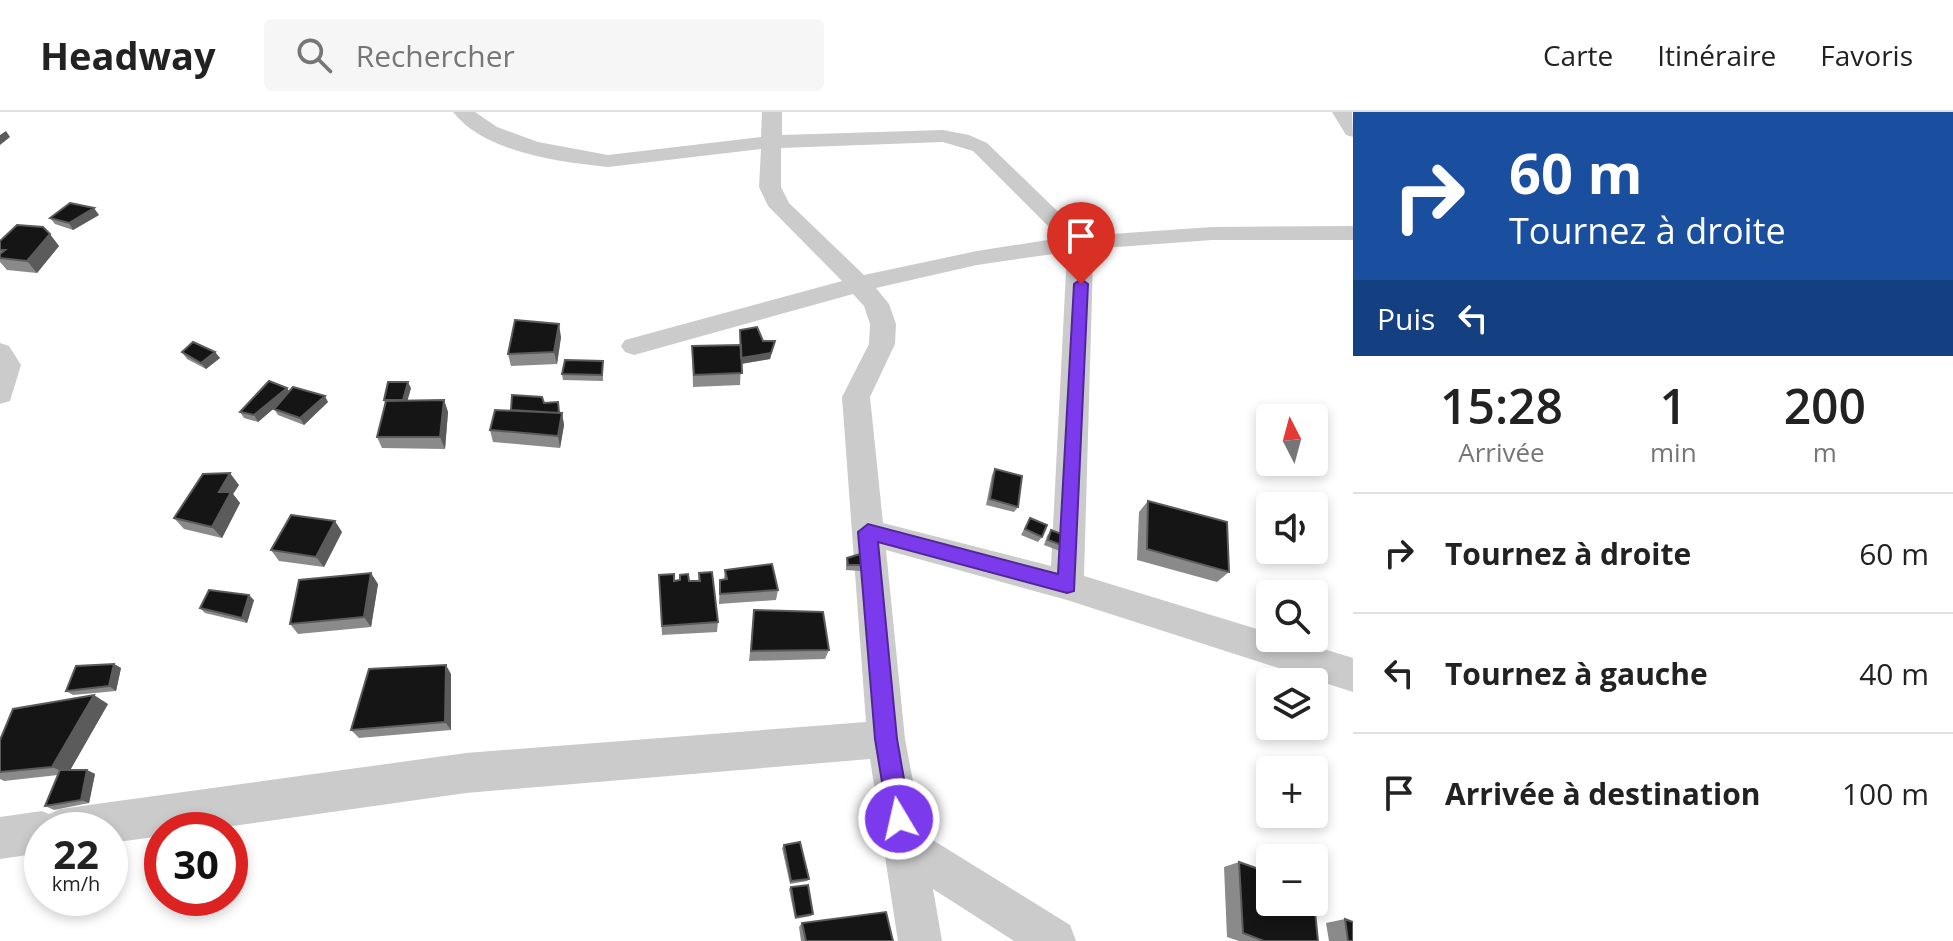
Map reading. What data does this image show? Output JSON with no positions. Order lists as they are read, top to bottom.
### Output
{
  "north": "top",
  "page": {
    "header": "Headway",
    "search": "Rechercher",
    "nav": ["Carte", "Itinéraire", "Favoris"],
    "turn": ["60 m", "Tournez à droite"],
    "then": "Puis",
    "eta": [
      "15:28",
      "Arrivée",
      "1",
      "min",
      "200",
      "m"
    ],
    "map_buttons": ["+", "−"],
    "list": [
      {
        "name": "Tournez à droite",
        "value": "60 m"
      },
      {
        "name": "Tournez à gauche",
        "value": "40 m"
      },
      {
        "name": "Arrivée à destination",
        "value": "100 m"
      }
    ],
    "speed": "22 km/h",
    "limit": "30"
  }
}
